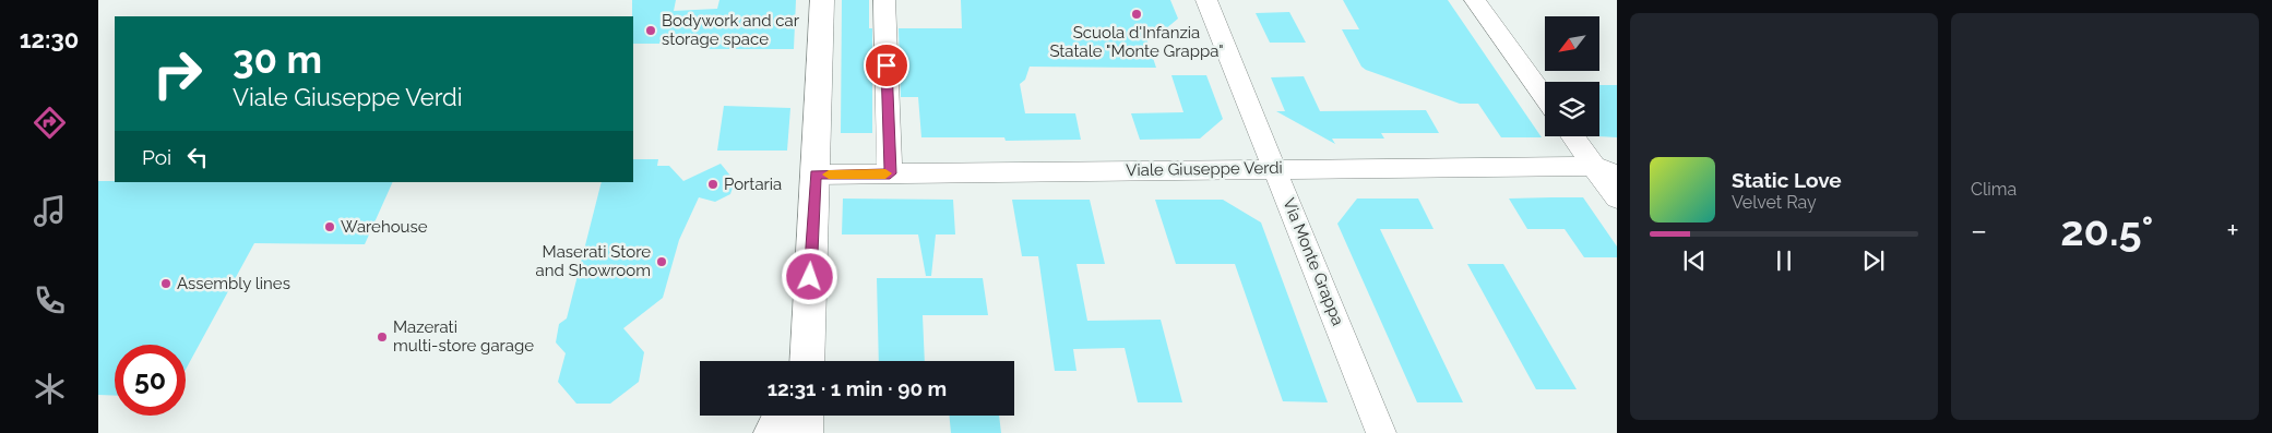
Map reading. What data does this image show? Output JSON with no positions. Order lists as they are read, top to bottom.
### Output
{
  "streets": {
    "street": ["Viale Giuseppe Verdi", "Via Monte Grappa"]
  },
  "crossings": [
    ["Viale Giuseppe Verdi", "Via Monte Grappa"]
  ],
  "places": [
    "Scuola d'Infanzia Statale \"Monte Grappa\"",
    "Bodywork and car storage space",
    "Portaria",
    "Warehouse",
    "Maserati Store and Showroom",
    "Assembly lines",
    "Mazerati multi-store garage"
  ],
  "north": "bottom left",
  "page": {
    "tabs": "12:30",
    "tile": "Clima",
    "turn": ["30 m", "Viale Giuseppe Verdi"],
    "then": "Poi",
    "song": ["Static Love", "Velvet Ray"],
    "heat": ["−", "20.5°", "+"],
    "limit": "50",
    "trip": "12:31 · 1 min · 90 m"
  }
}
